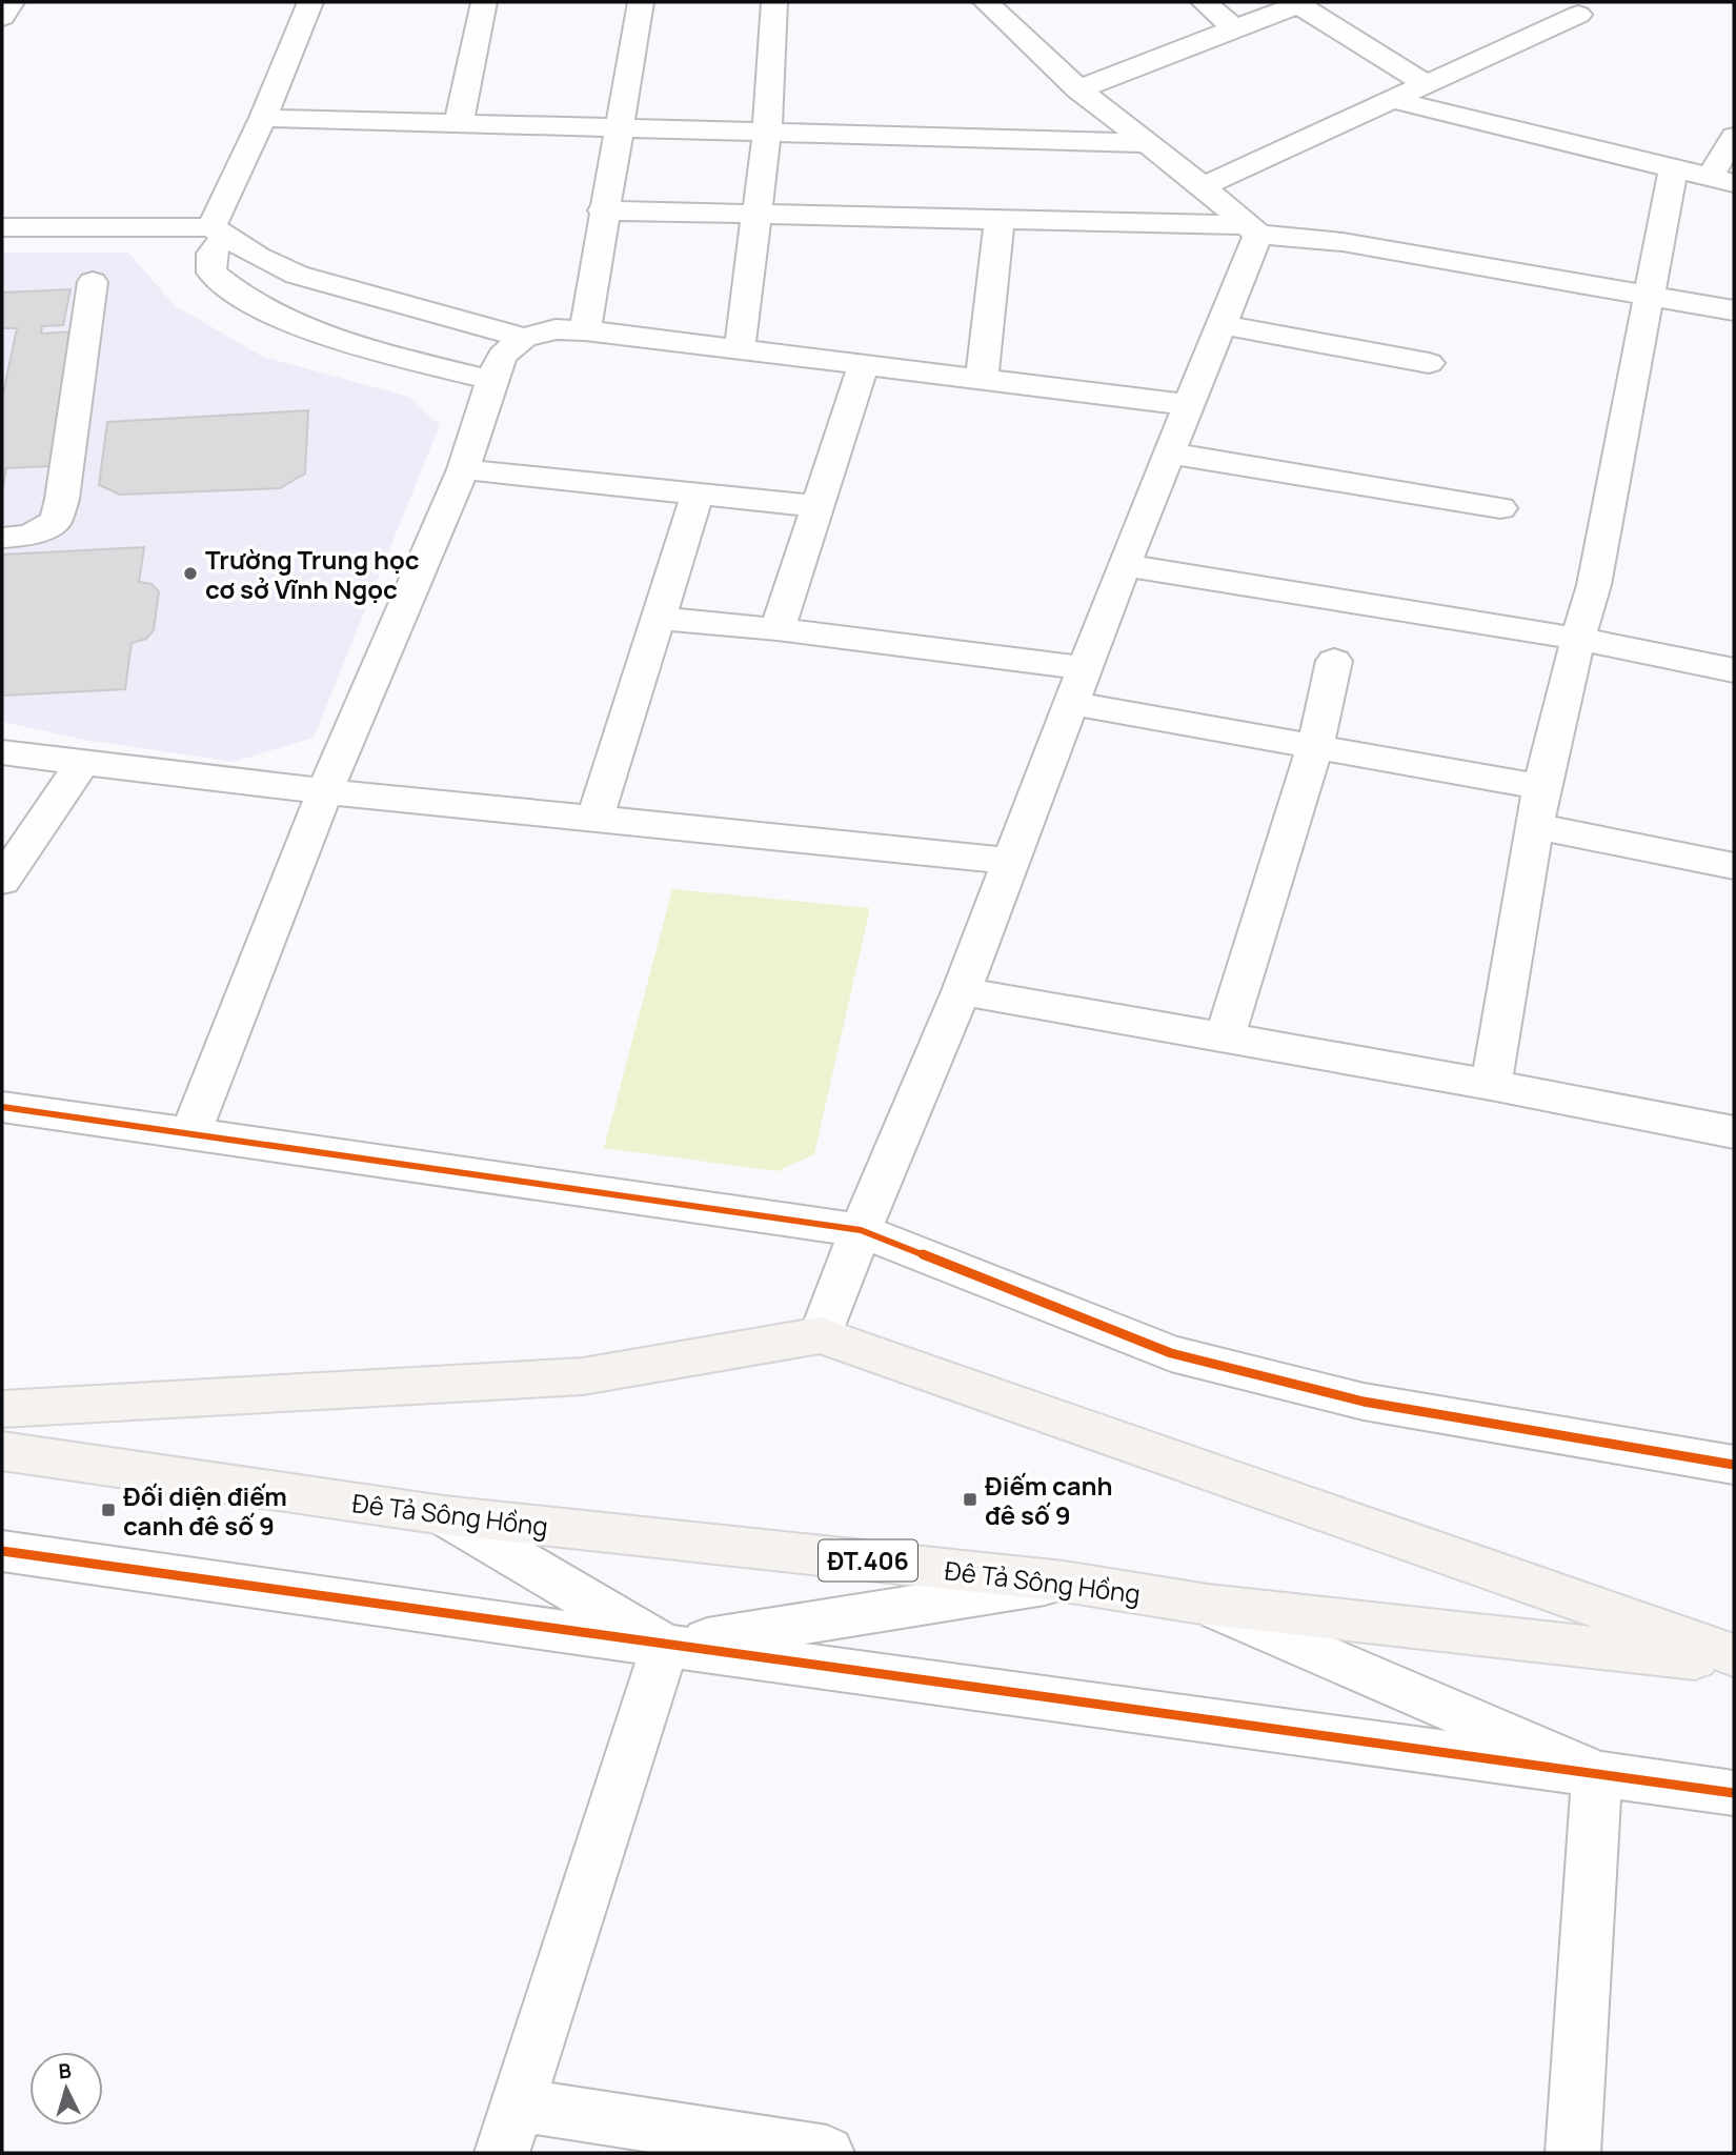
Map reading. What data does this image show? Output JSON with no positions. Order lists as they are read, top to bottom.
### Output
{
  "streets": {
    "main road": ["Đê Tả Sông Hồng", "ĐT.406"]
  },
  "places": {
    "other": ["Trường Trung học cơ sở Vĩnh Ngọc"],
    "transit": ["Điếm canh đê số 9", "Đối diện điếm canh đê số 9"]
  },
  "north": "top"
}
